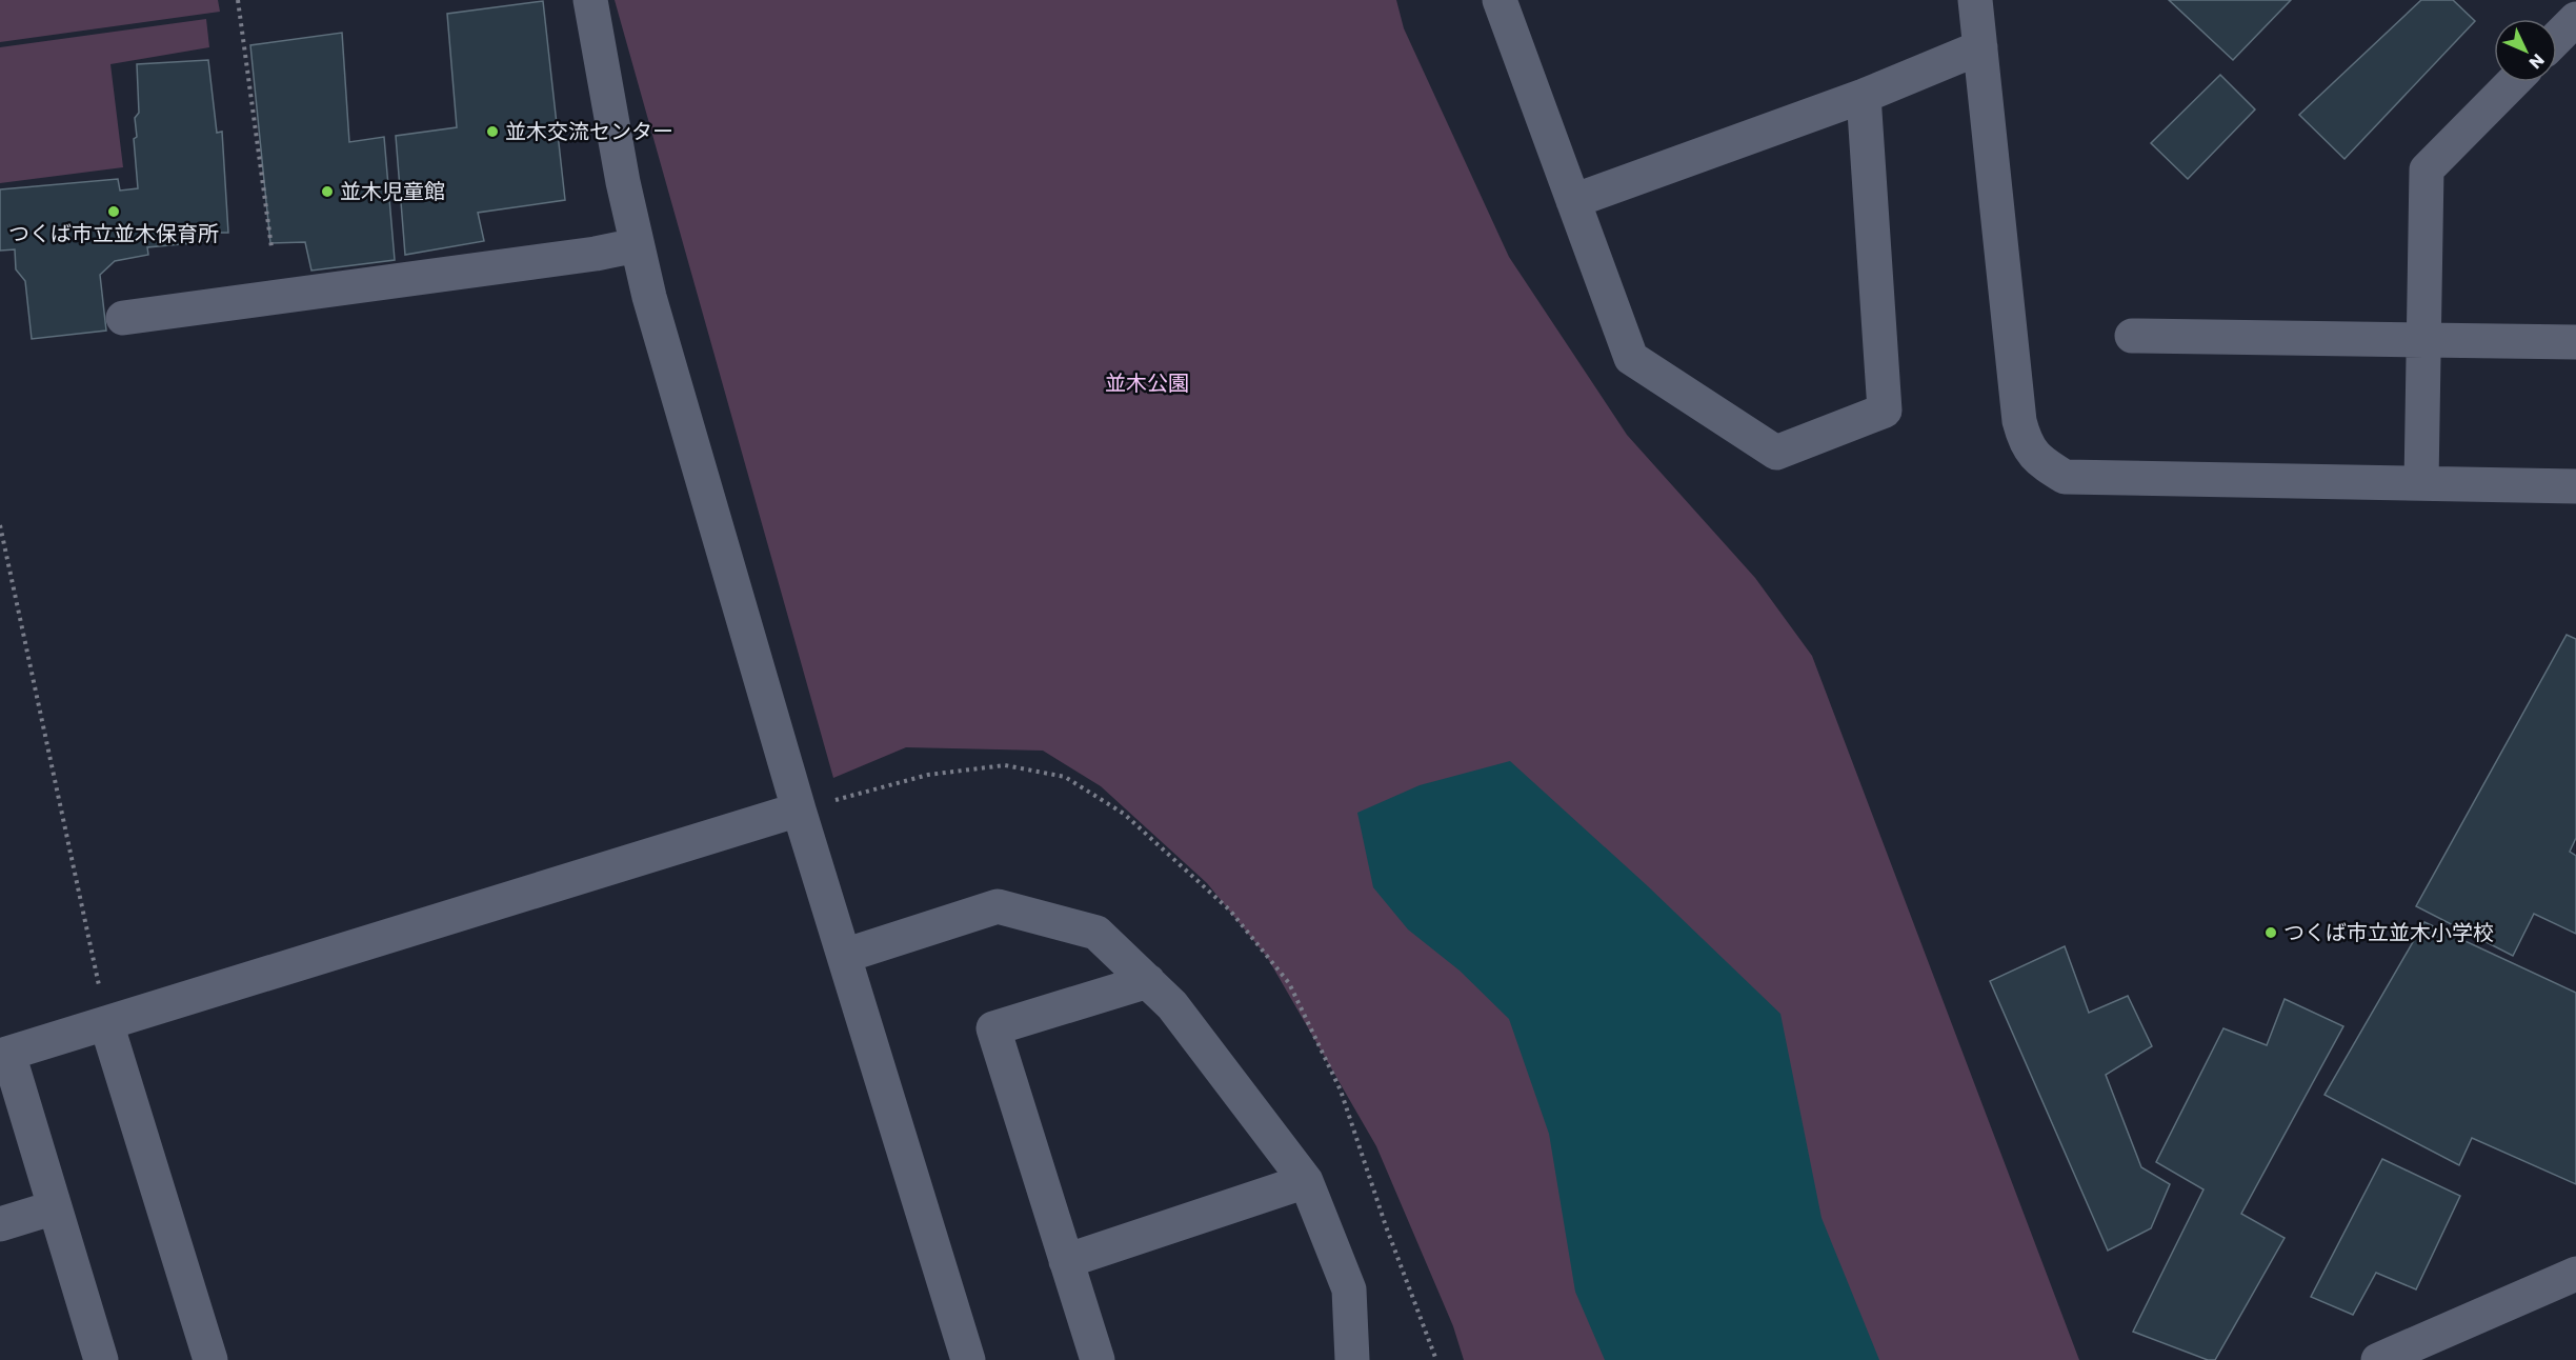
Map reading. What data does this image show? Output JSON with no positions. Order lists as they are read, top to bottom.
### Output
{
  "parks": ["並木公園"],
  "places": [
    "並木交流センター",
    "並木児童館",
    "つくば市立並木保育所",
    "つくば市立並木小学校"
  ],
  "north": "bottom right"
}
